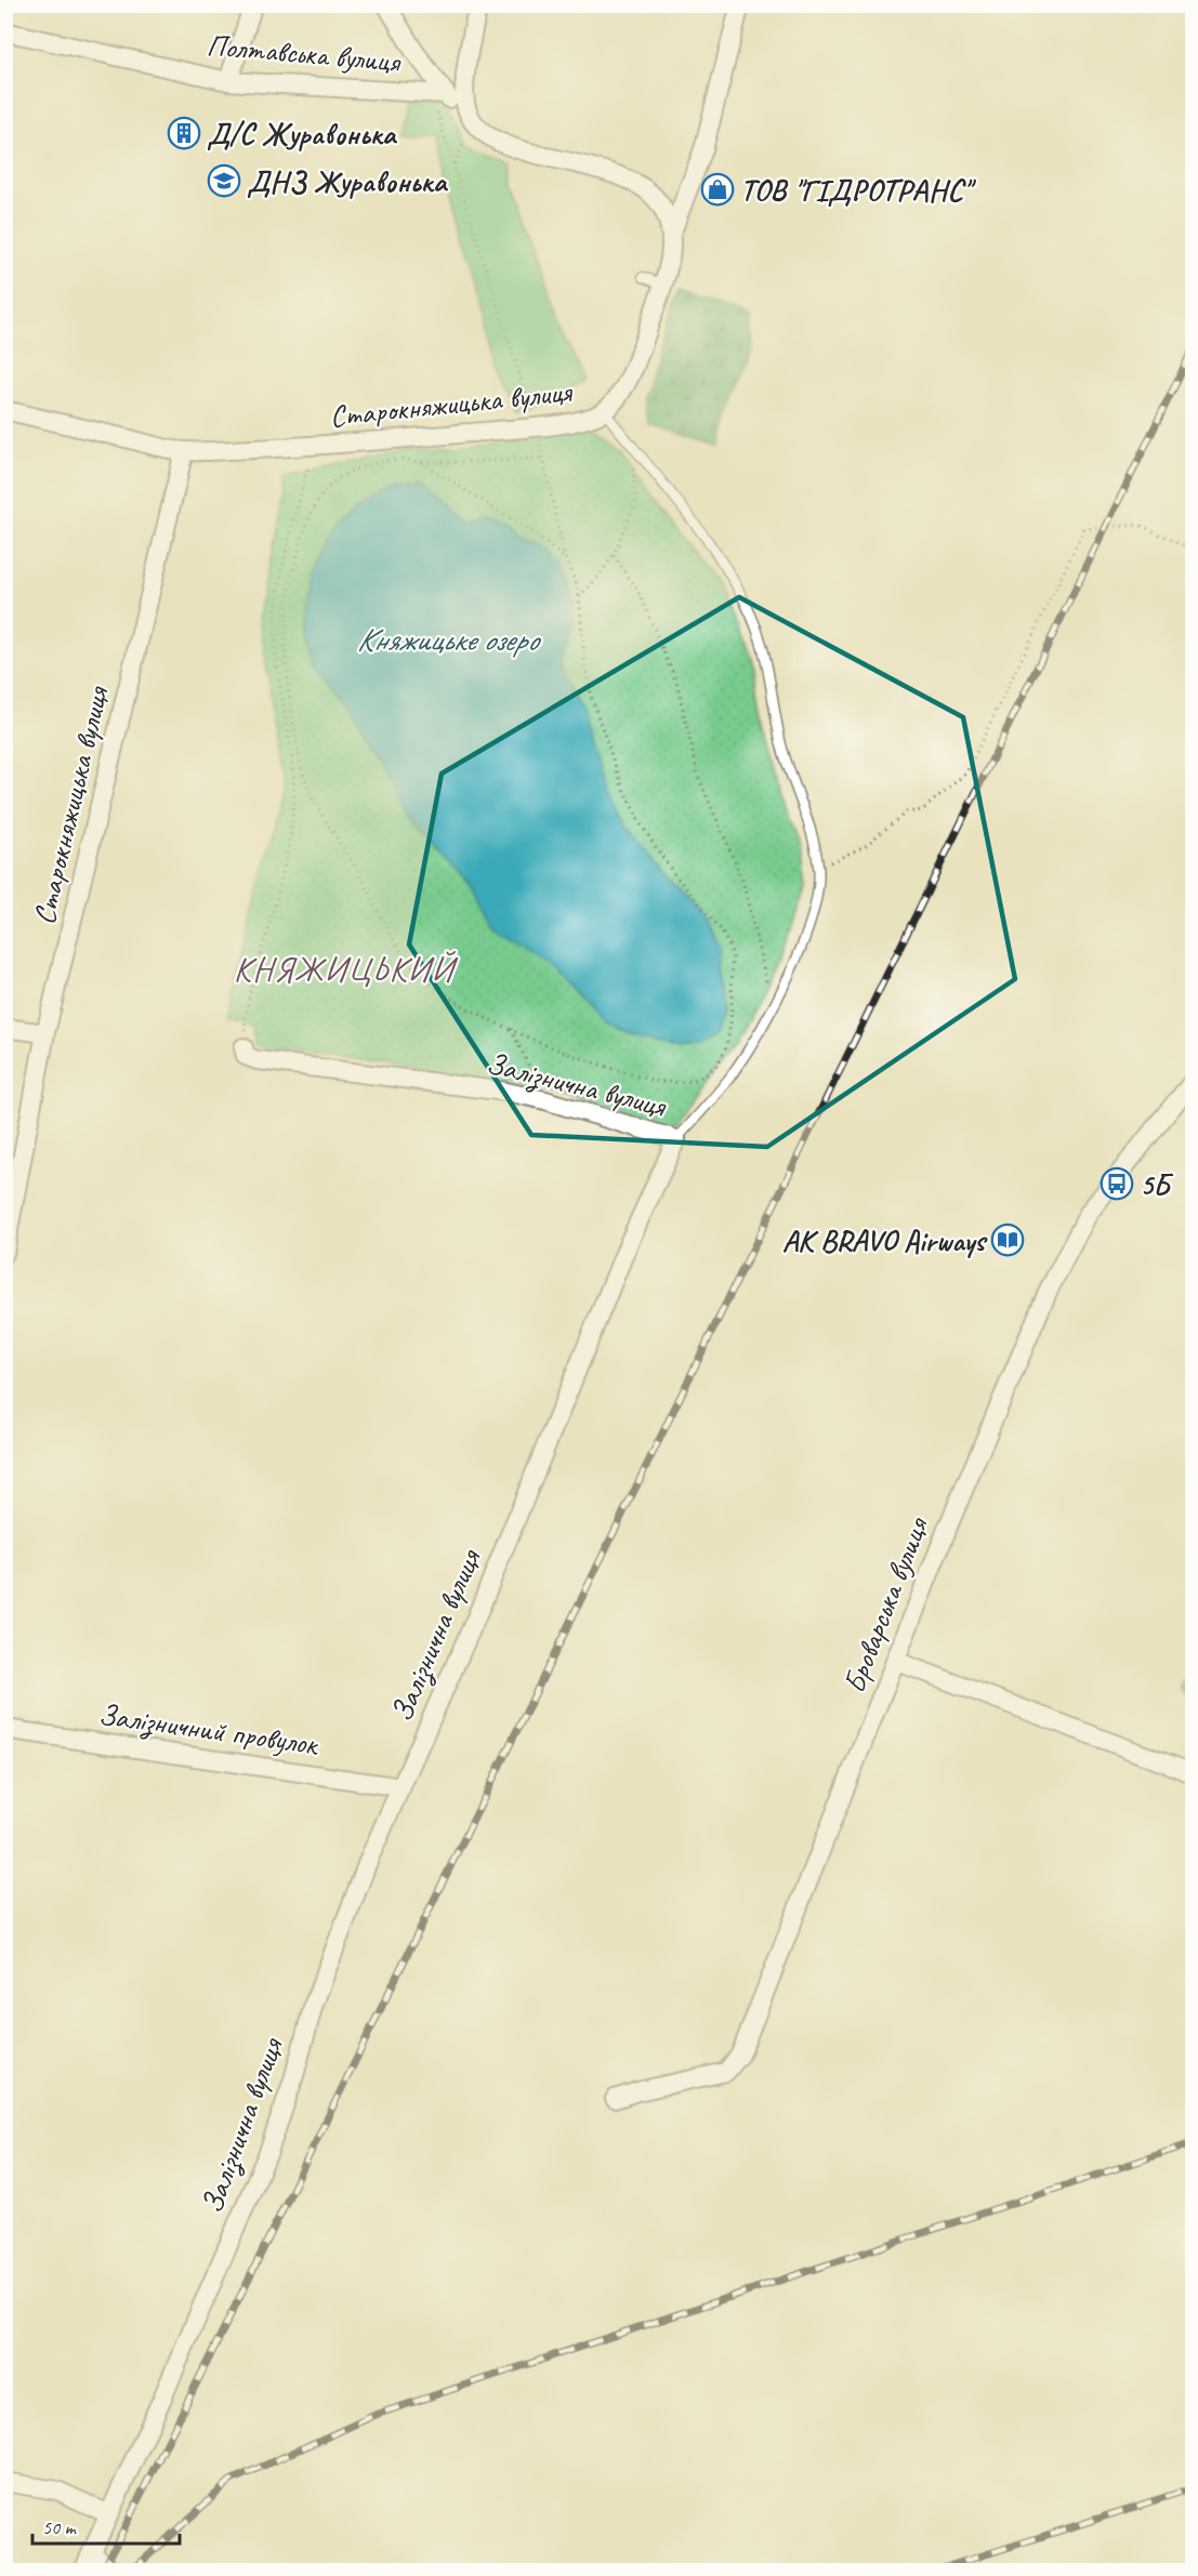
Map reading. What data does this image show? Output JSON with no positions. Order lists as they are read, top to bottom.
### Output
{
  "streets": {
    "street": [
      "Полтавська вулиця",
      "Старокняжицька вулиця",
      "Залізнична вулиця",
      "Броварська вулиця",
      "Залізничний провулок"
    ]
  },
  "crossings": [
    ["Залізнична вулиця", "Залізничний провулок"]
  ],
  "districts": ["КНЯЖИЦЬКИЙ"],
  "water": ["Княжицьке озеро"],
  "places": {
    "building": ["Д/С Журавонька"],
    "school or university": ["ДНЗ Журавонька"],
    "shop": ["ТОВ \"ГІДРОТРАНС\""],
    "bus stop": ["5Б"],
    "library": ["АК BRAVO Airways"]
  },
  "scale_bar": "50 m"
}
